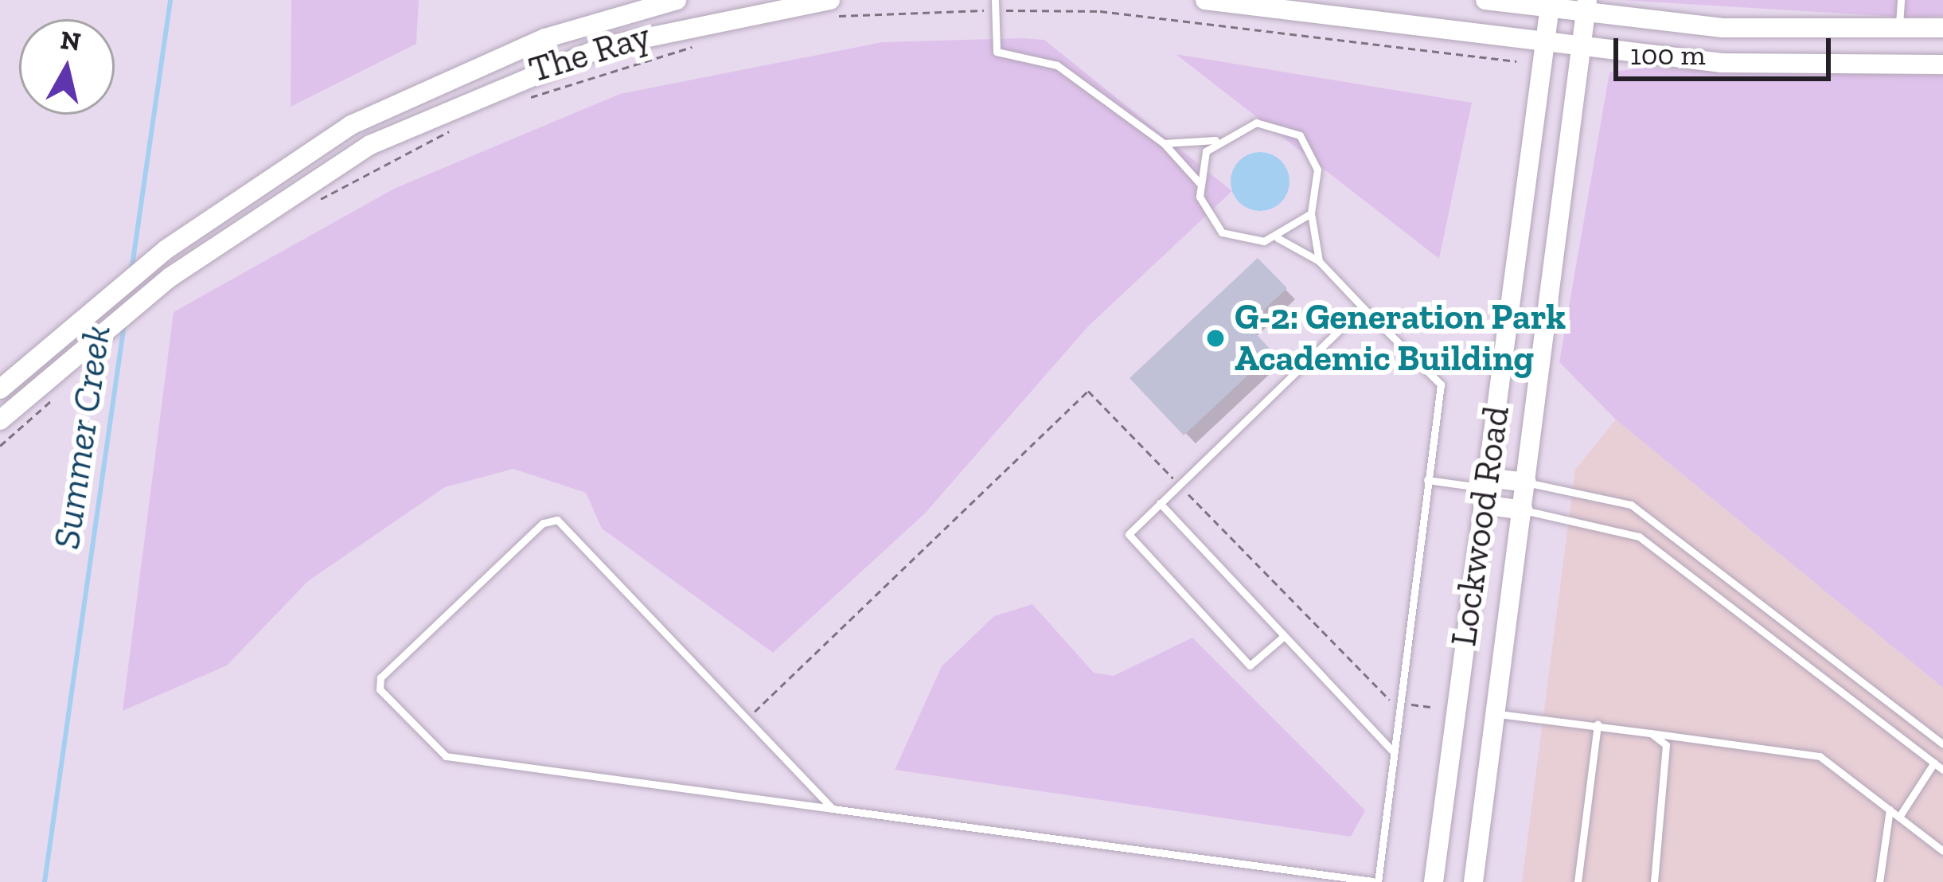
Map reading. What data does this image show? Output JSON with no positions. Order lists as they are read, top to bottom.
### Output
{
  "streets": {
    "main road": ["Lockwood Road"],
    "path": ["The Ray"]
  },
  "water": ["Summer Creek"],
  "places": ["G-2: Generation Park Academic Building"],
  "scale_bar": "100 m",
  "north": "top"
}
